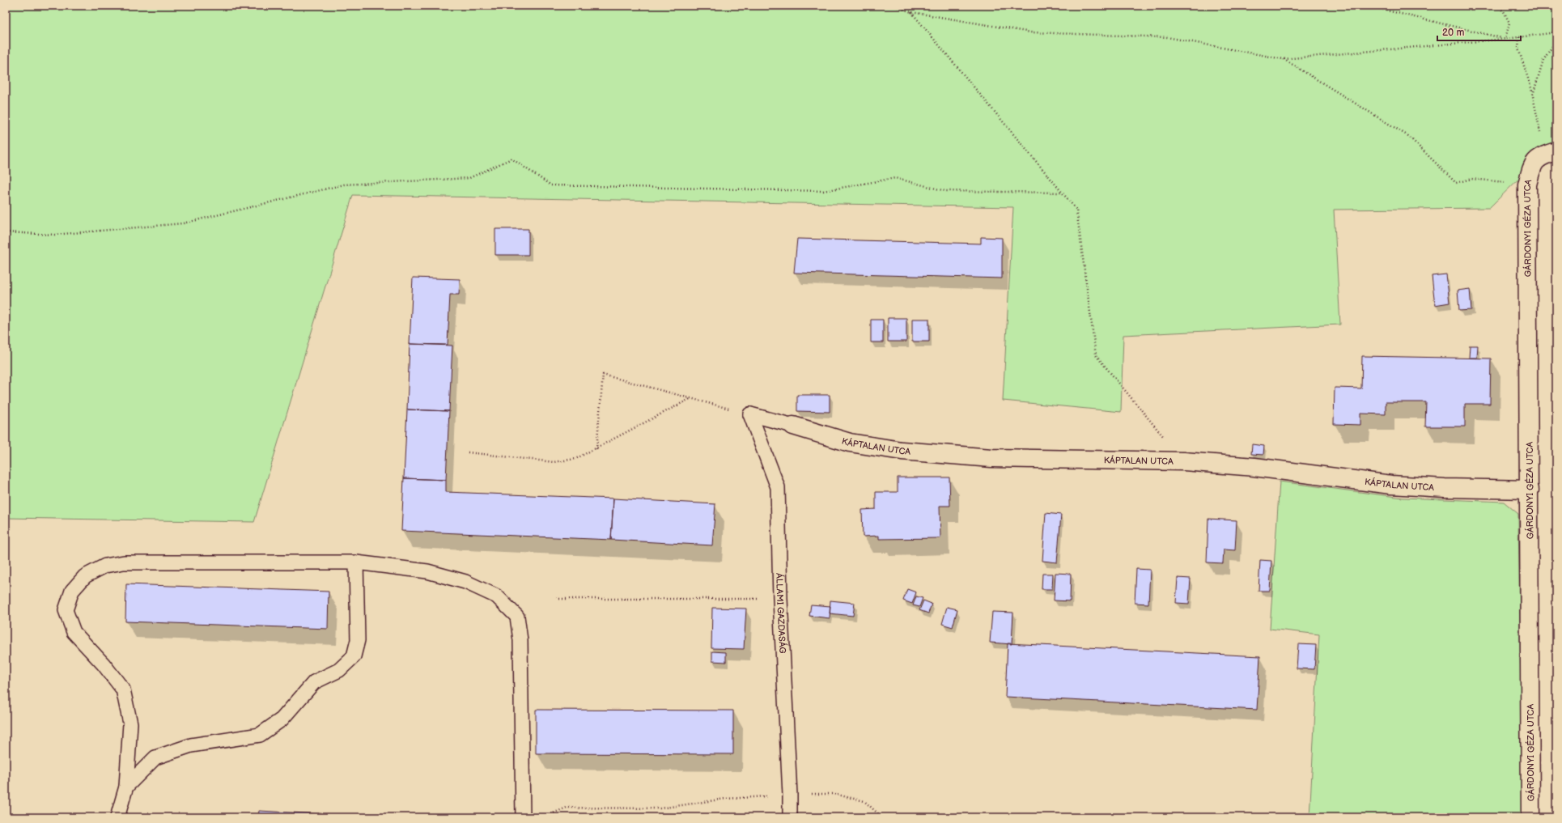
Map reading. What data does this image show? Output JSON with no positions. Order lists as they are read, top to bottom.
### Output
{
  "streets": {
    "street": ["GÁRDONYI GÉZA UTCA", "KÁPTALAN UTCA"],
    "lane": ["ÁLLAMI GAZDASÁG"]
  },
  "crossings": [
    ["GÁRDONYI GÉZA UTCA", "KÁPTALAN UTCA"],
    ["KÁPTALAN UTCA", "ÁLLAMI GAZDASÁG"]
  ],
  "scale_bar": "20 m"
}
